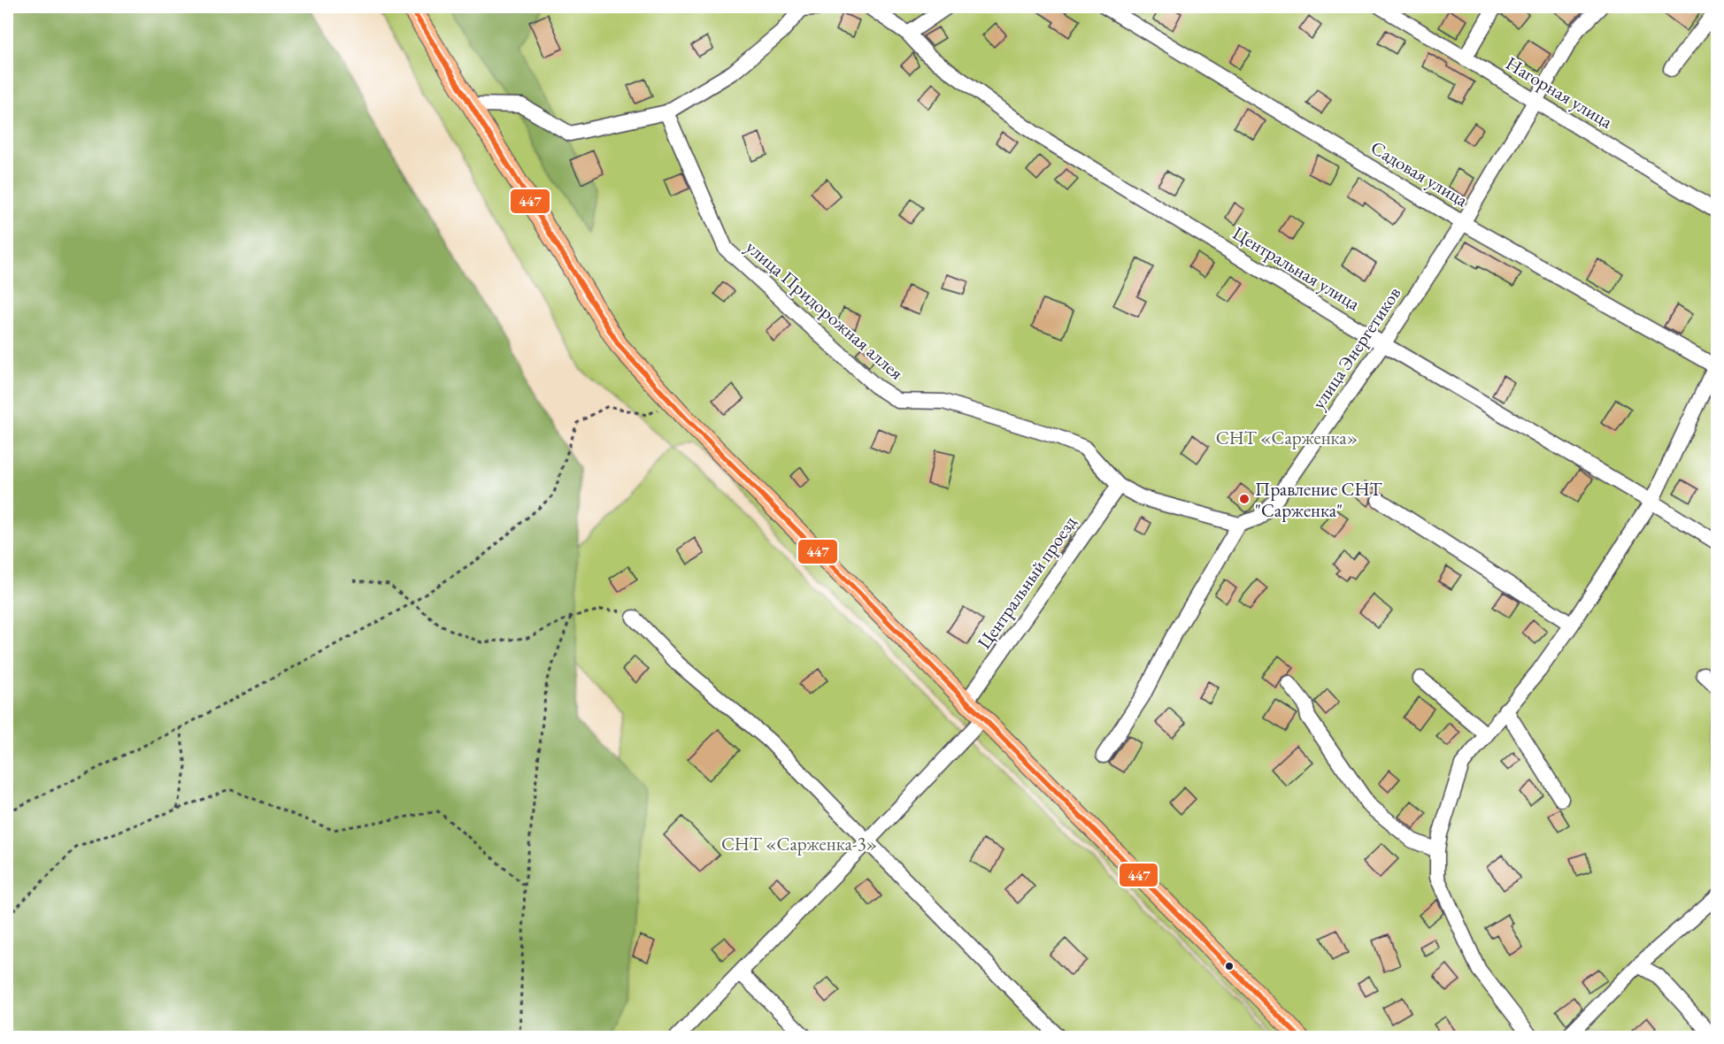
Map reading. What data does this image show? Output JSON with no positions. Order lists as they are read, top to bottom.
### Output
{
  "streets": {
    "street": [
      "Нагорная улица",
      "Садовая улица",
      "Центральная улица",
      "улица Придорожная аллея",
      "улица Энергетиков",
      "Центральный проезд"
    ]
  },
  "crossings": [
    ["Нагорная улица", "улица Энергетиков"],
    ["Садовая улица", "улица Энергетиков"],
    ["Центральная улица", "улица Энергетиков"],
    ["улица Придорожная аллея", "улица Энергетиков"],
    ["улица Придорожная аллея", "Центральный проезд"]
  ],
  "parks": ["СНТ «Сарженка»", "СНТ «Сарженка-3»"],
  "places": ["Правление СНТ \"Сарженка\""],
  "lines": ["transit line 447"]
}
